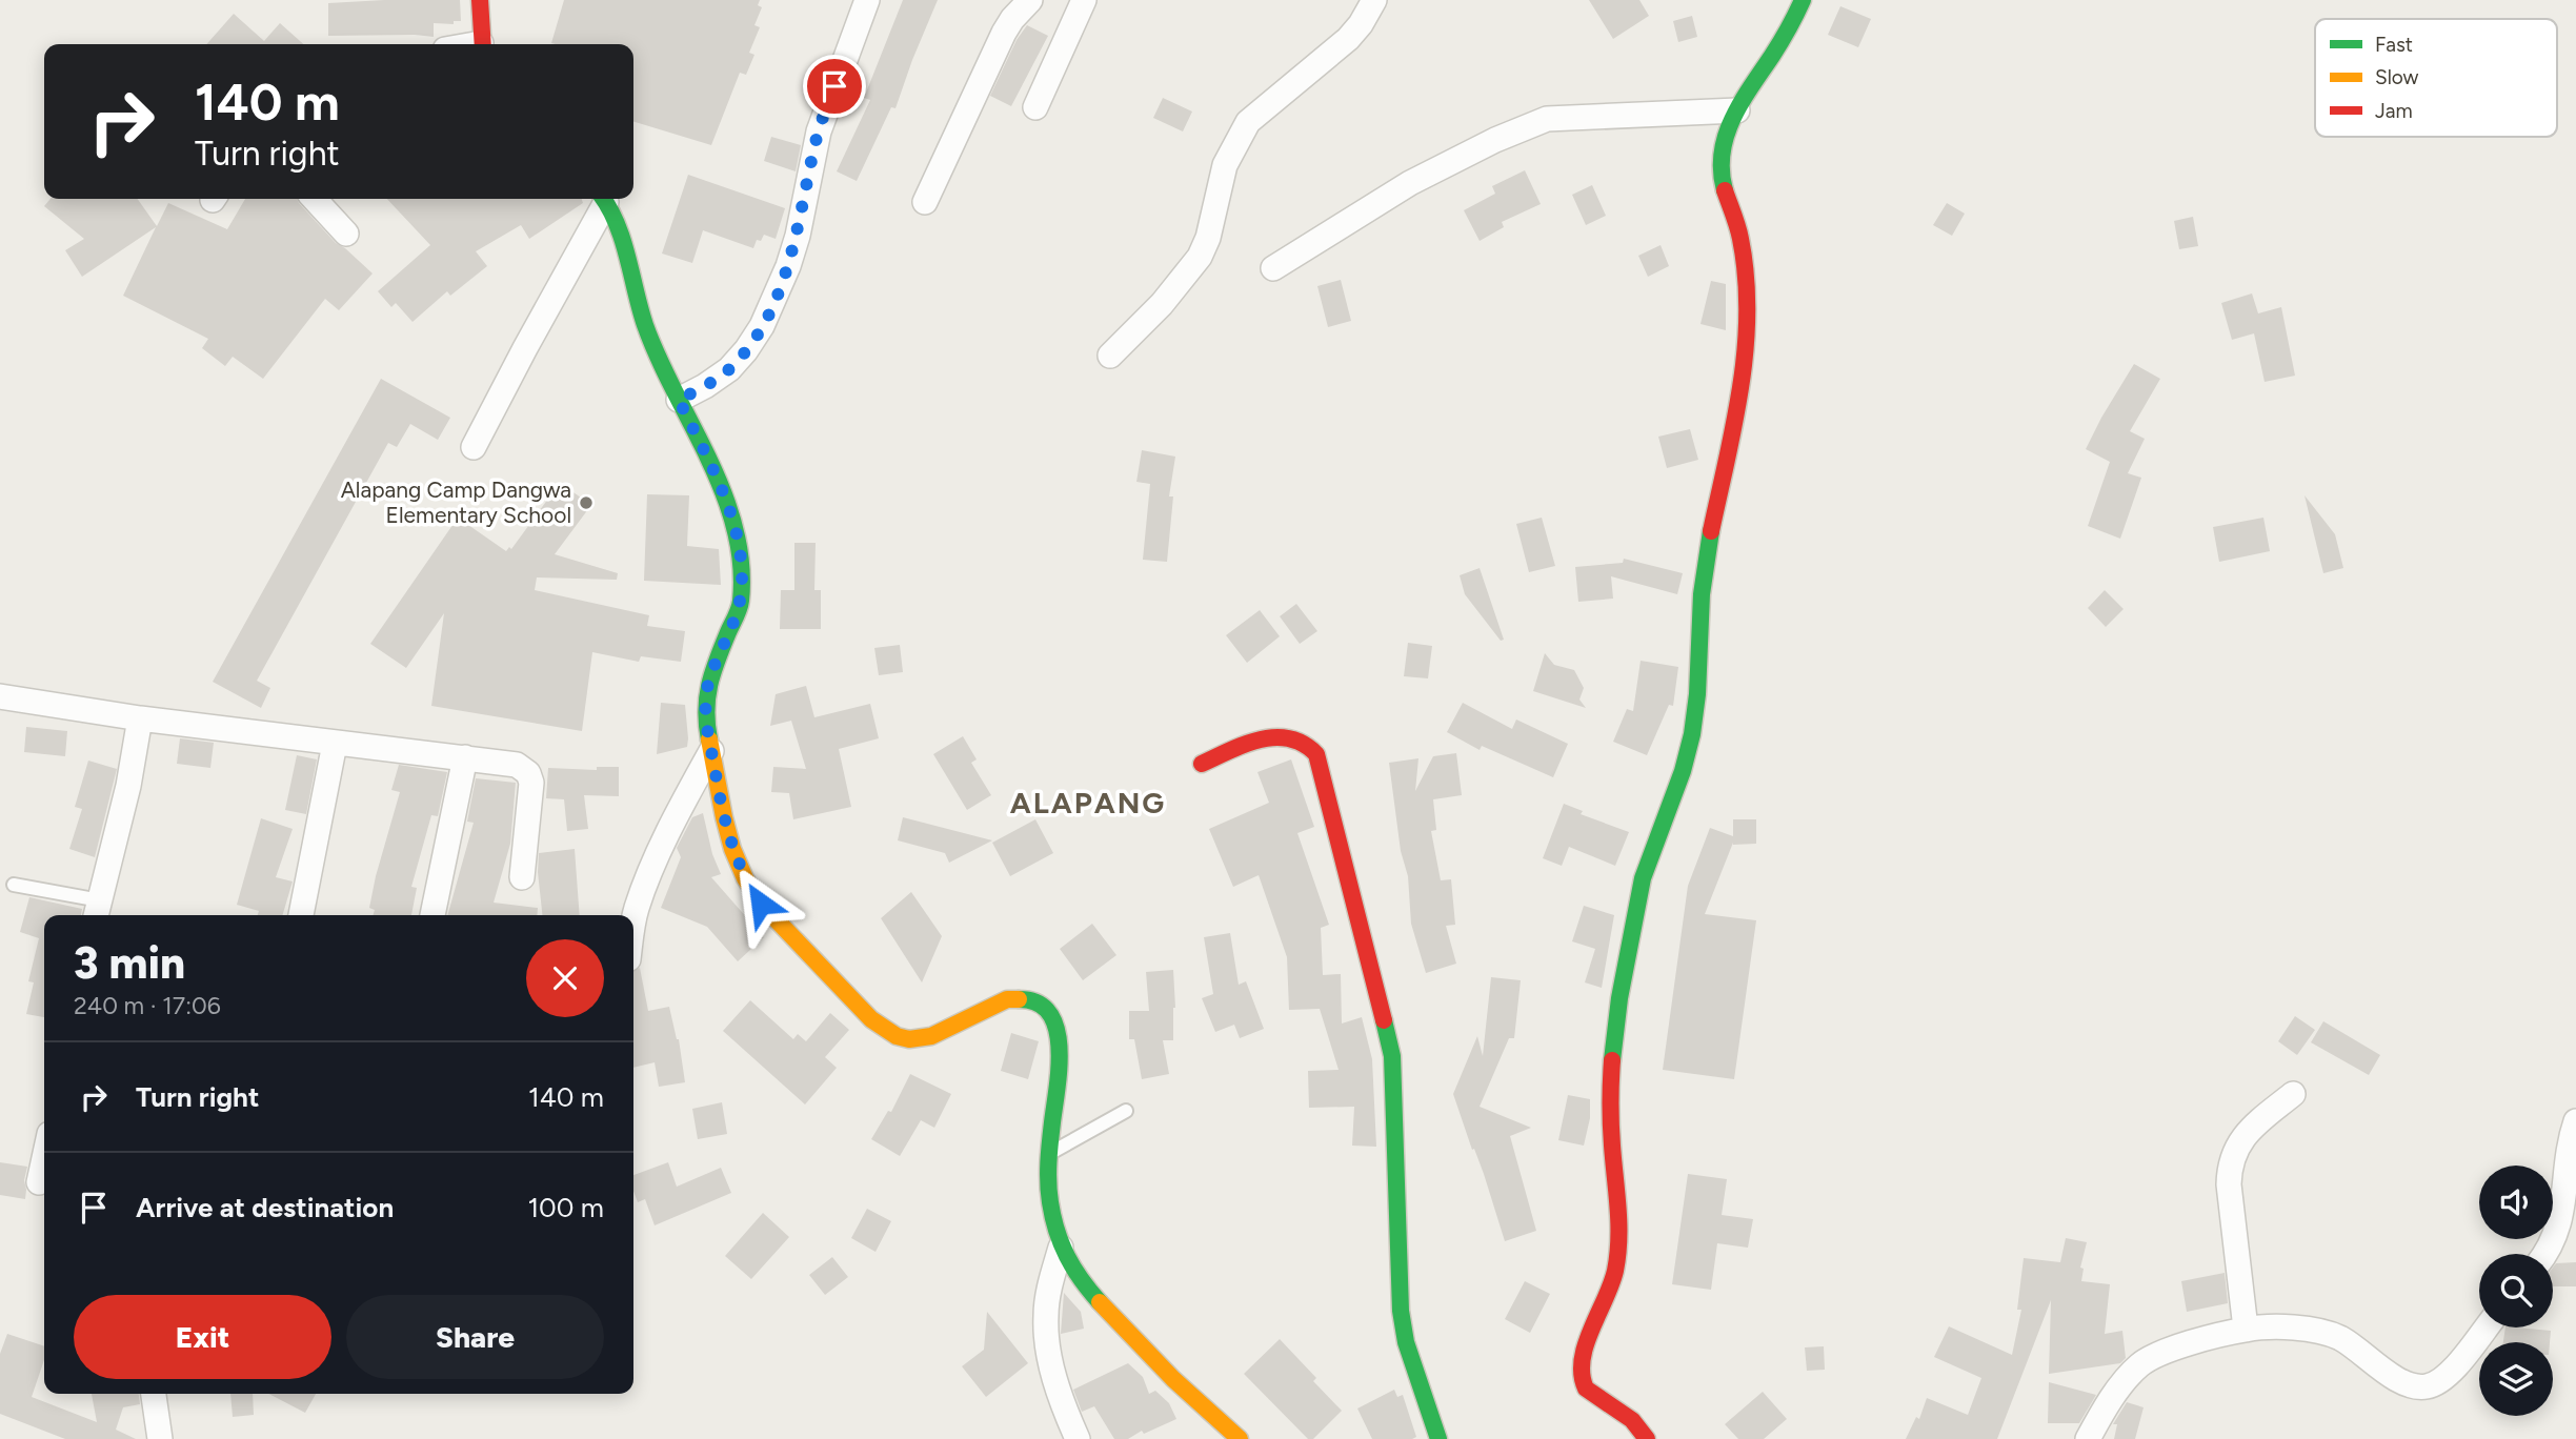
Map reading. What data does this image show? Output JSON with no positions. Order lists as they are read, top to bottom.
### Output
{
  "districts": ["ALAPANG"],
  "places": ["Alapang Camp Dangwa Elementary School"],
  "legend": ["Fast", "Slow", "Jam"],
  "page": {
    "turn": ["140 m", "Turn right"],
    "heading": ["3 min", "240 m · 17:06"],
    "list": [
      {
        "name": "Turn right",
        "value": "140 m"
      },
      {
        "name": "Arrive at destination",
        "value": "100 m"
      }
    ],
    "buttons": ["Exit", "Share"]
  }
}
